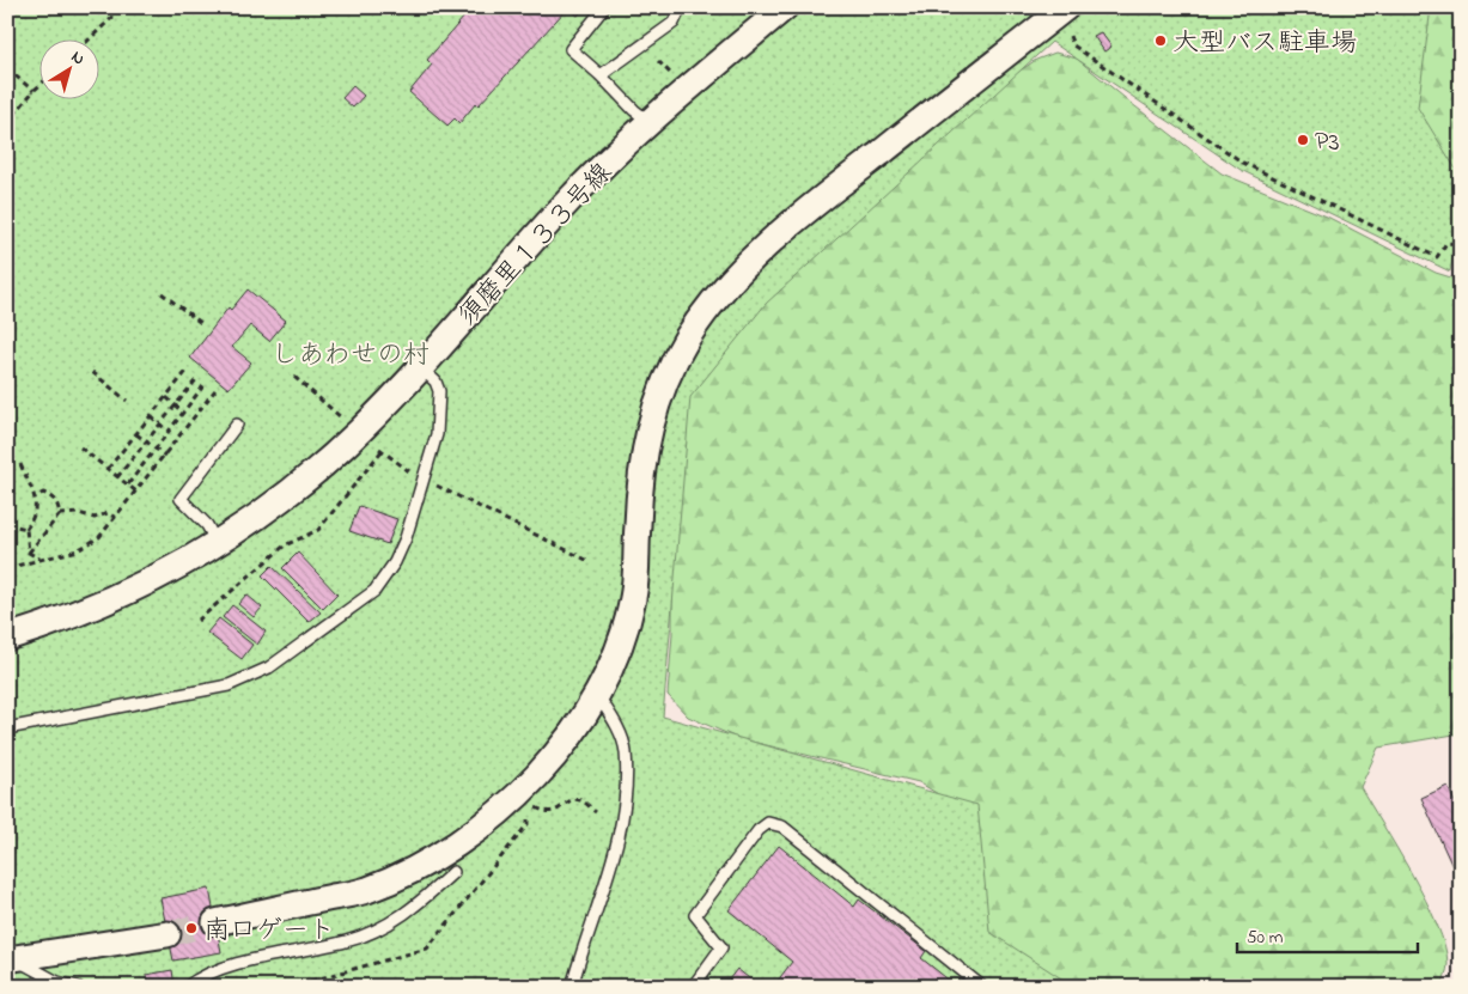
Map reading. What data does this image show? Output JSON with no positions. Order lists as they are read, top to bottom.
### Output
{
  "streets": {
    "street": ["須磨里１３３号線"]
  },
  "parks": ["しあわせの村"],
  "places": ["大型バス駐車場", "P3", "南口ゲート"],
  "scale_bar": "50 m",
  "north": "top right"
}
